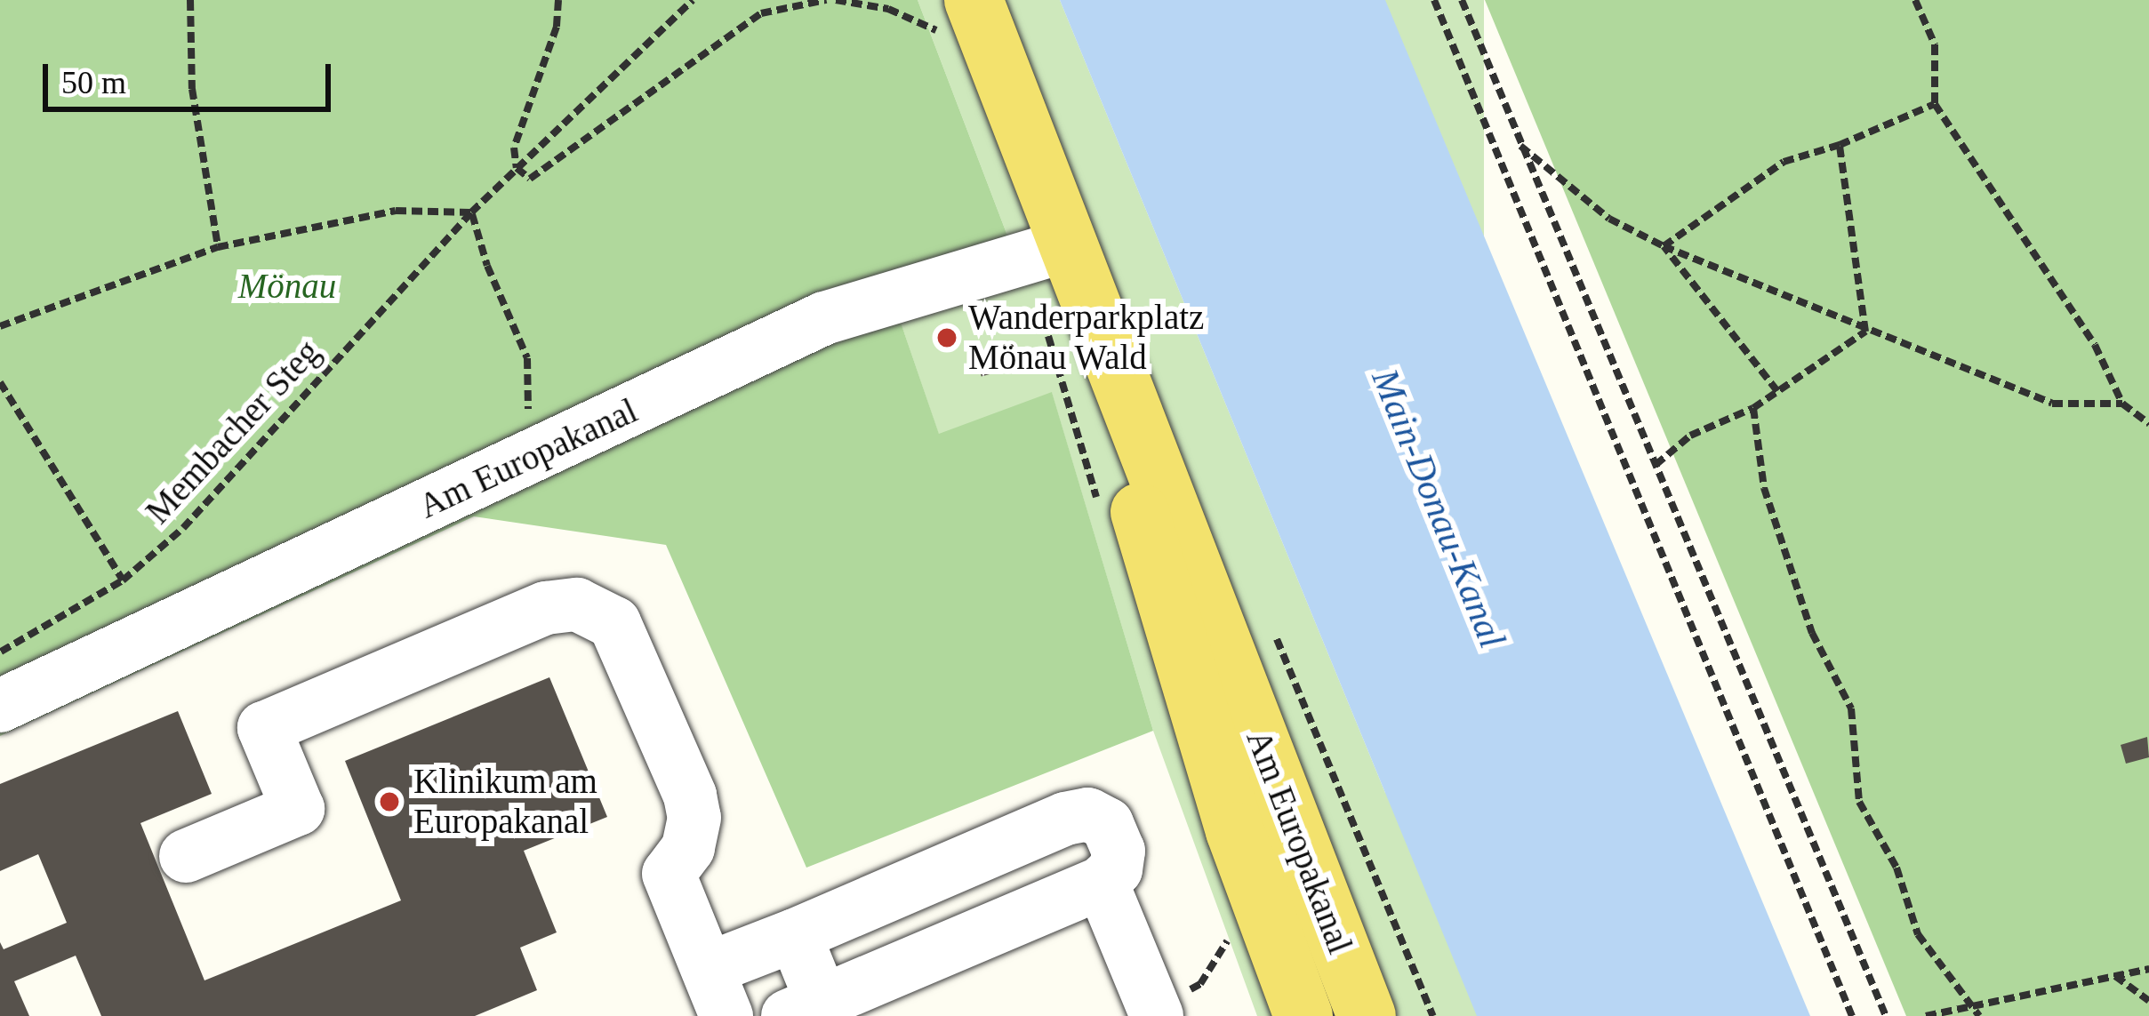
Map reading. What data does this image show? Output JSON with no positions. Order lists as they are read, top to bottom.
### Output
{
  "streets": {
    "main road": ["Am Europakanal"],
    "path": ["Membacher Steg"]
  },
  "water": ["Main-Donau-Kanal"],
  "parks": ["Mönau"],
  "places": ["Wanderparkplatz Mönau Wald", "Klinikum am Europakanal"],
  "scale_bar": "50 m"
}
